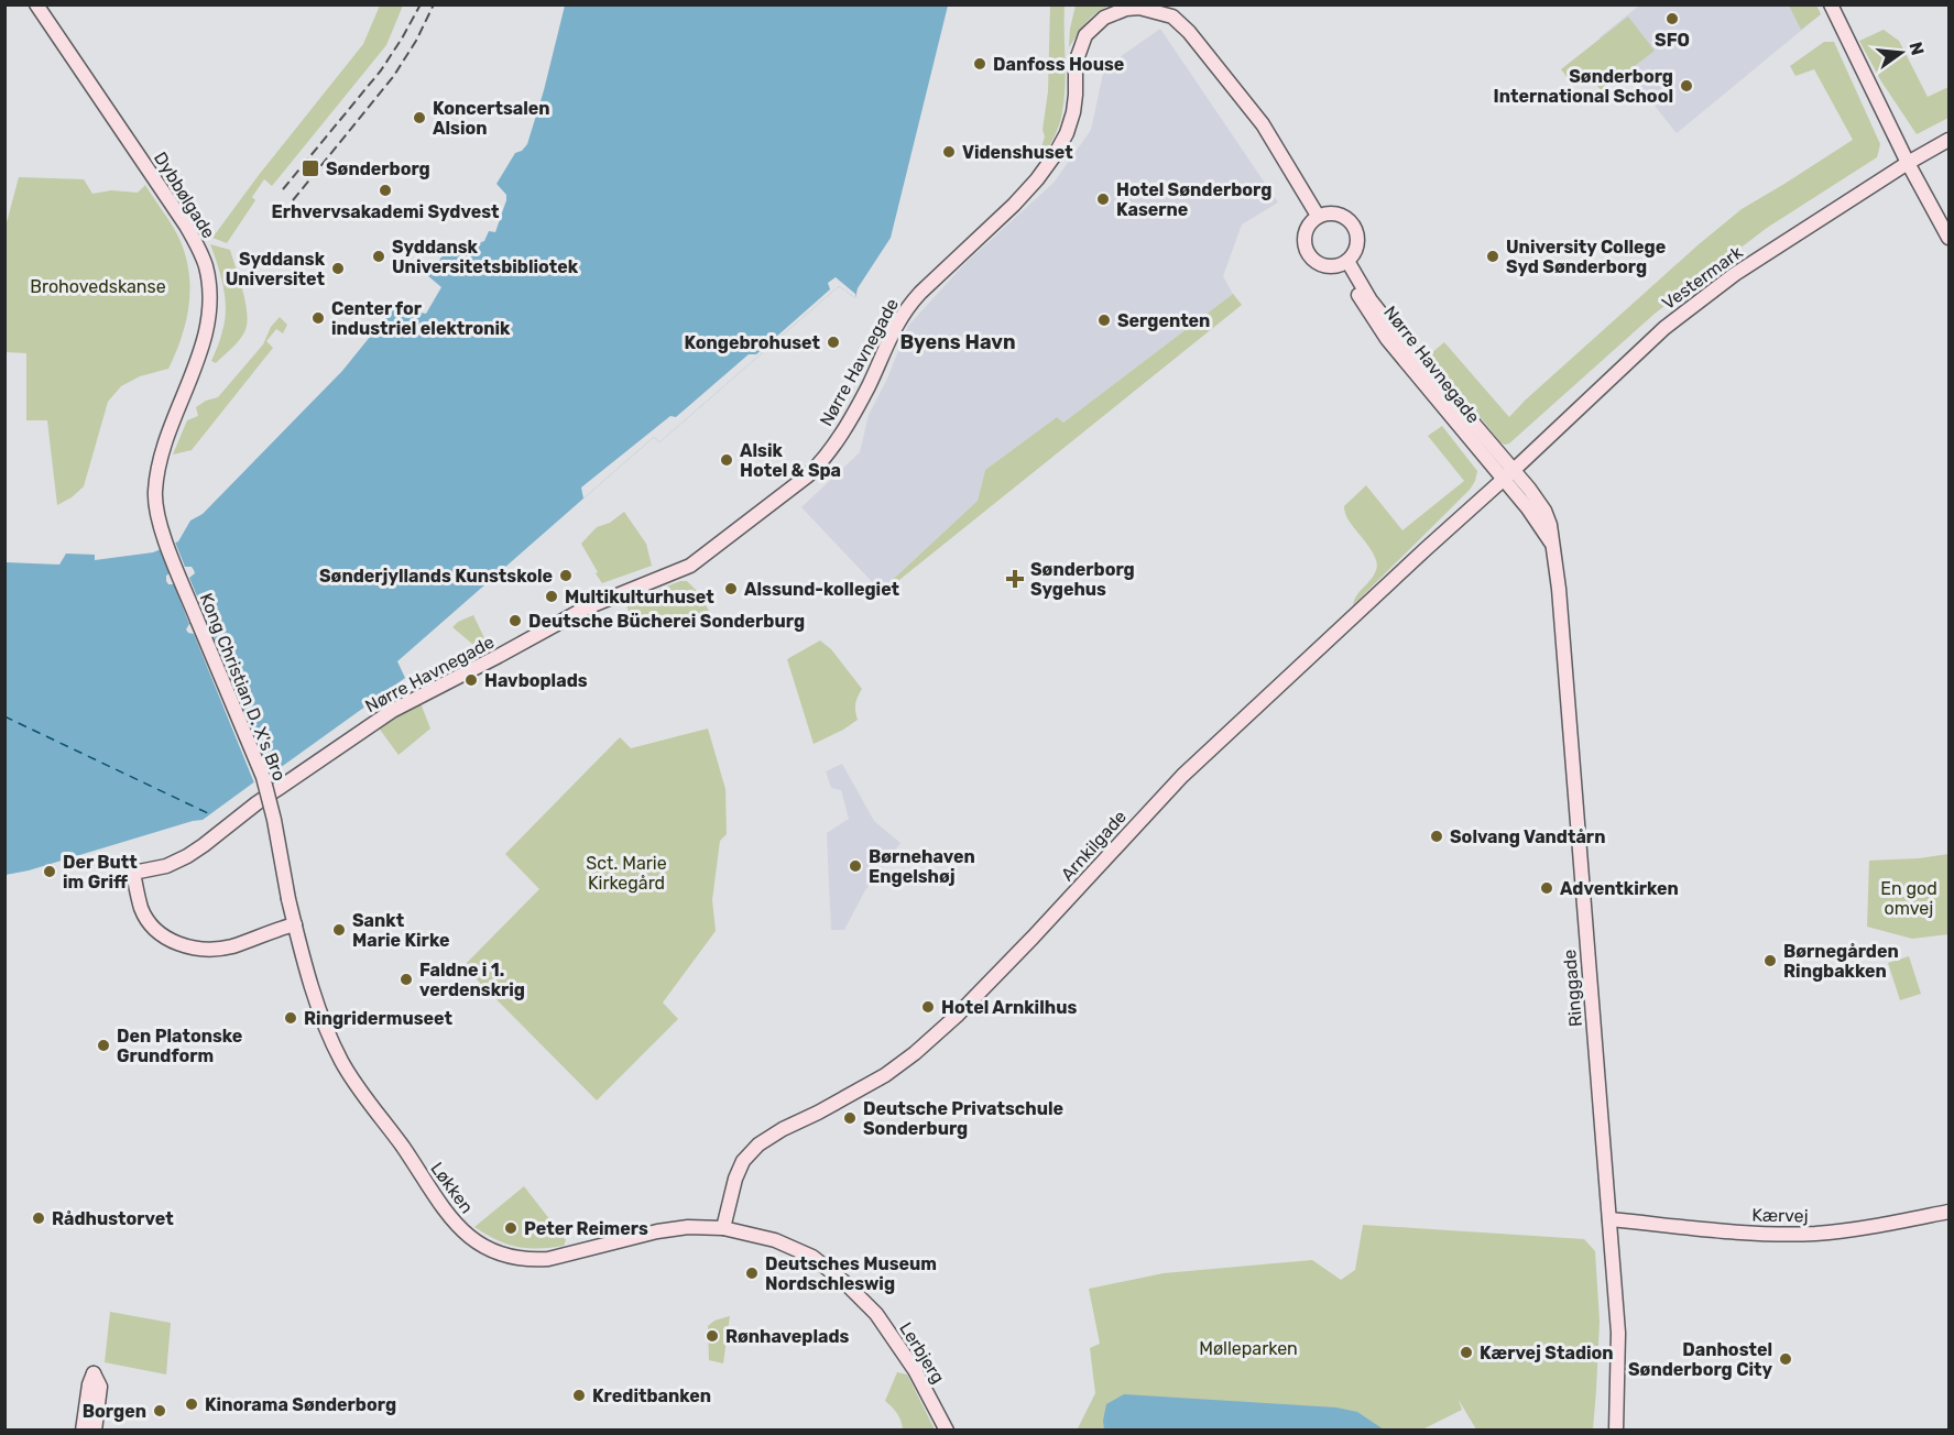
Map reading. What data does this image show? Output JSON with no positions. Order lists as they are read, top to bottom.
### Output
{
  "streets": {
    "street": [
      "Dybbølgade",
      "Vestermark",
      "Nørre Havnegade",
      "Kong Christian D. X's Bro",
      "Arnkilgade",
      "Ringgade",
      "Løkken",
      "Kærvej",
      "Lerbjerg"
    ]
  },
  "crossings": [
    ["Dybbølgade", "Kong Christian D. X's Bro"],
    ["Vestermark", "Nørre Havnegade"],
    ["Vestermark", "Arnkilgade"],
    ["Vestermark", "Ringgade"],
    ["Nørre Havnegade", "Kong Christian D. X's Bro"],
    ["Nørre Havnegade", "Arnkilgade"],
    ["Nørre Havnegade", "Ringgade"],
    ["Nørre Havnegade", "Løkken"],
    ["Kong Christian D. X's Bro", "Løkken"],
    ["Arnkilgade", "Ringgade"],
    ["Arnkilgade", "Løkken"],
    ["Arnkilgade", "Lerbjerg"],
    ["Ringgade", "Kærvej"],
    ["Løkken", "Lerbjerg"]
  ],
  "districts": ["Byens Havn"],
  "parks": [
    "Brohovedskanse",
    "Sct. Marie Kirkegård",
    "En god omvej",
    "Mølleparken"
  ],
  "places": {
    "other": [
      "SFO",
      "Danfoss House",
      "Sønderborg International School",
      "Koncertsalen Alsion",
      "Videnshuset",
      "Erhvervsakademi Sydvest",
      "Hotel Sønderborg Kaserne",
      "Syddansk Universitetsbibliotek",
      "University College Syd Sønderborg",
      "Syddansk Universitet",
      "Center for industriel elektronik",
      "Sergenten",
      "Kongebrohuset",
      "Alsik Hotel & Spa",
      "Sønderjyllands Kunstskole",
      "Alssund-kollegiet",
      "Multikulturhuset",
      "Deutsche Bücherei Sonderburg",
      "Havboplads",
      "Solvang Vandtårn",
      "Børnehaven Engelshøj",
      "Der Butt im Griff",
      "Adventkirken",
      "Sankt Marie Kirke",
      "Børnegården Ringbakken",
      "Faldne i 1. verdenskrig",
      "Hotel Arnkilhus",
      "Ringridermuseet",
      "Den Platonske Grundform",
      "Deutsche Privatschule Sonderburg",
      "Rådhustorvet",
      "Peter Reimers",
      "Deutsches Museum Nordschleswig",
      "Rønhaveplads",
      "Kærvej Stadion",
      "Danhostel Sønderborg City",
      "Kreditbanken",
      "Kinorama Sønderborg",
      "Borgen"
    ],
    "transit": ["Sønderborg"],
    "health": ["Sønderborg Sygehus"]
  },
  "north": "right"
}
